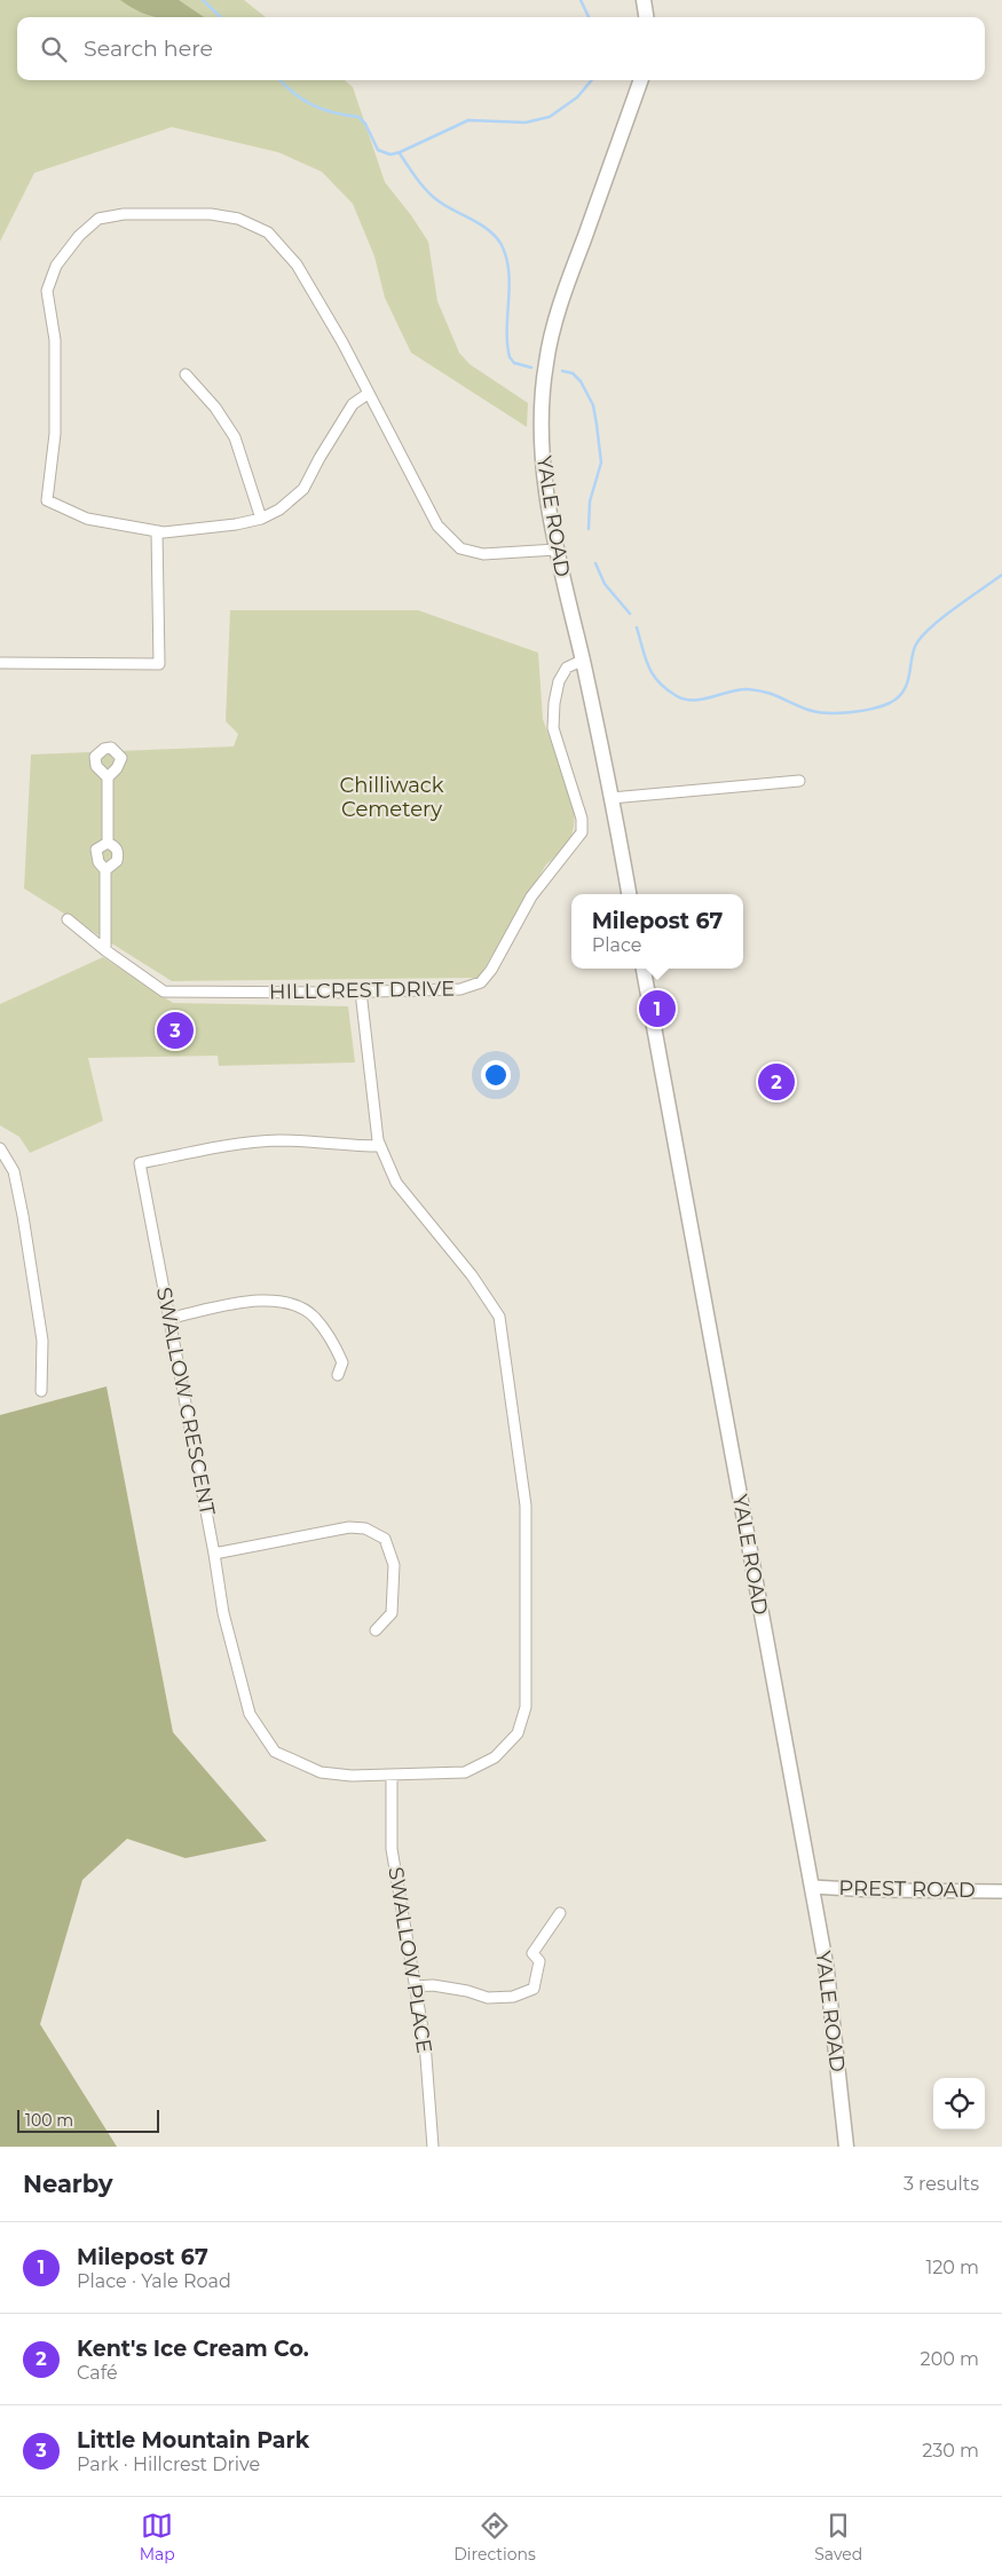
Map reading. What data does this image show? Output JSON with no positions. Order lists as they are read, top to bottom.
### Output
{
  "streets": {
    "main road": ["YALE ROAD"],
    "street": [
      "HILLCREST DRIVE",
      "SWALLOW CRESCENT",
      "PREST ROAD",
      "SWALLOW PLACE"
    ]
  },
  "crossings": [
    ["YALE ROAD", "HILLCREST DRIVE"],
    ["YALE ROAD", "PREST ROAD"],
    ["HILLCREST DRIVE", "SWALLOW CRESCENT"],
    ["SWALLOW CRESCENT", "SWALLOW PLACE"]
  ],
  "parks": ["Chilliwack Cemetery"],
  "scale_bar": "100 m",
  "page": {
    "search": "Search here",
    "popup": ["Milepost 67", "Place"],
    "pins": ["1", "3", "2"],
    "scale": "100 m",
    "heading": ["Nearby", "3 results"],
    "list": [
      {
        "mark": "1",
        "name": "Milepost 67",
        "note": "Place · Yale Road",
        "value": "120 m"
      },
      {
        "mark": "2",
        "name": "Kent's Ice Cream Co.",
        "note": "Café",
        "value": "200 m"
      },
      {
        "mark": "3",
        "name": "Little Mountain Park",
        "note": "Park · Hillcrest Drive",
        "value": "230 m"
      }
    ],
    "nav": ["Map", "Directions", "Saved"]
  }
}
